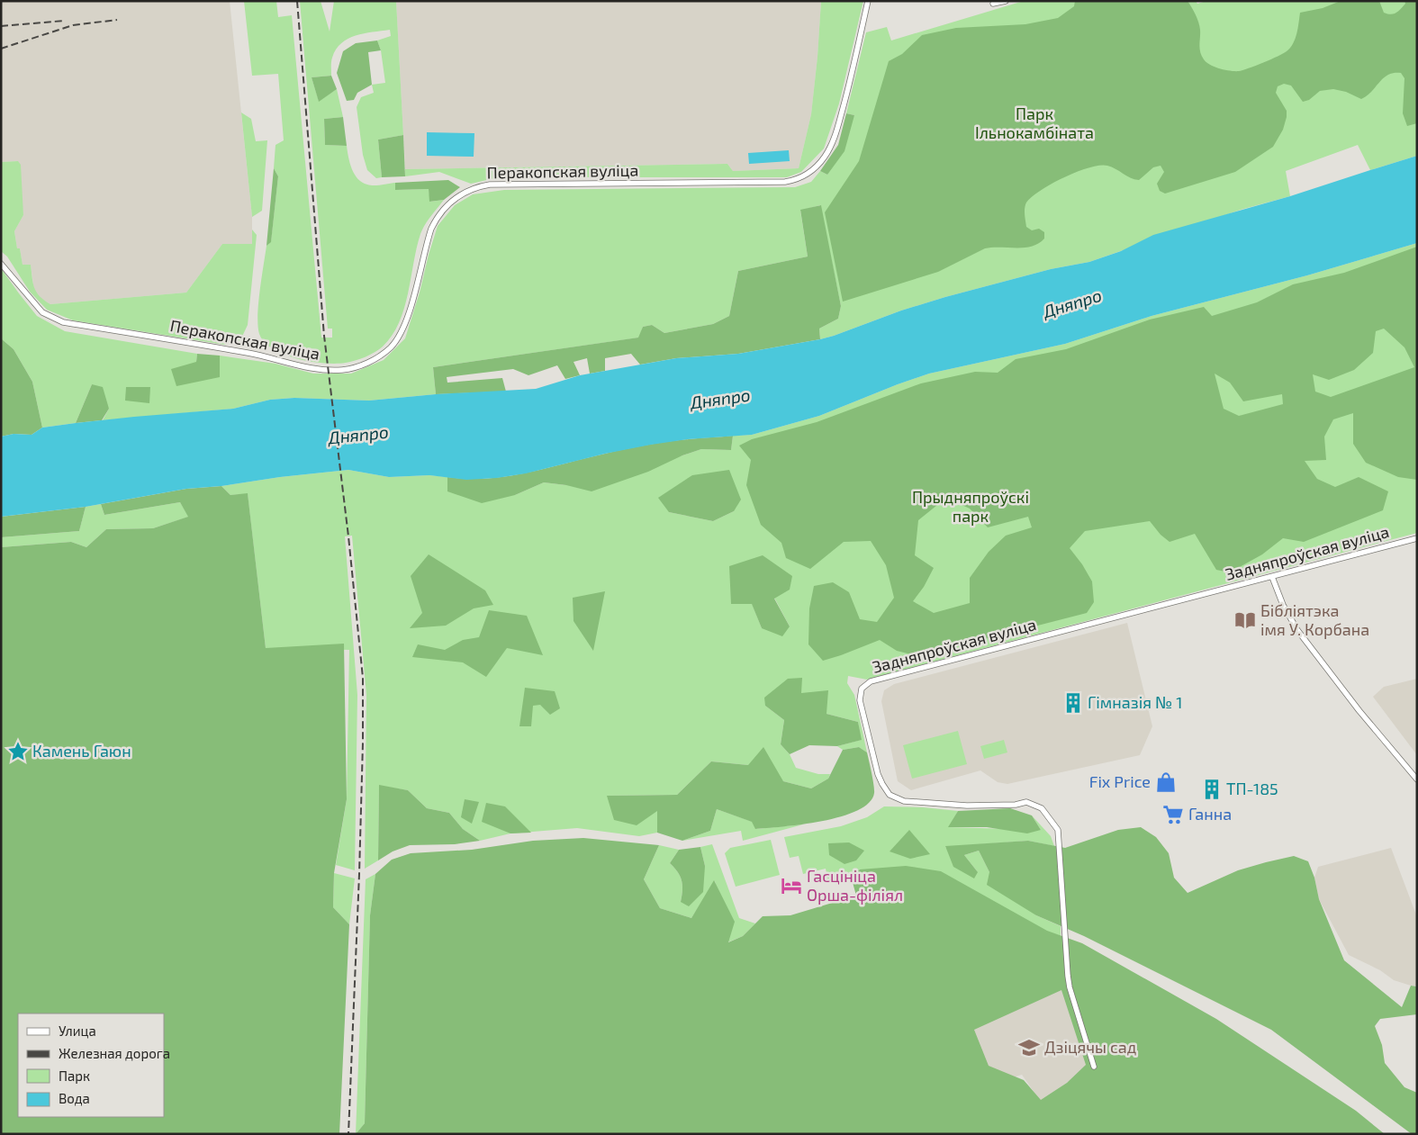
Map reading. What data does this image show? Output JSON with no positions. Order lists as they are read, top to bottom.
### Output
{
  "streets": {
    "street": ["Перакопская вуліца", "Задняпроўская вуліца"]
  },
  "water": ["Дняпро"],
  "parks": ["Парк Ільнокамбіната", "Прыдняпроўскі парк"],
  "places": {
    "library": ["Бібліятэка імя У. Корбана"],
    "building": ["Гімназія № 1", "ТП-185"],
    "place": ["Камень Гаюн"],
    "shop": ["Fix Price"],
    "supermarket": ["Ганна"],
    "hotel": ["Гасцініца Орша-філіял"],
    "school or university": ["Дзіцячы сад"]
  },
  "legend": [
    "Улица",
    "Железная дорога",
    "Парк",
    "Вода"
  ]
}
